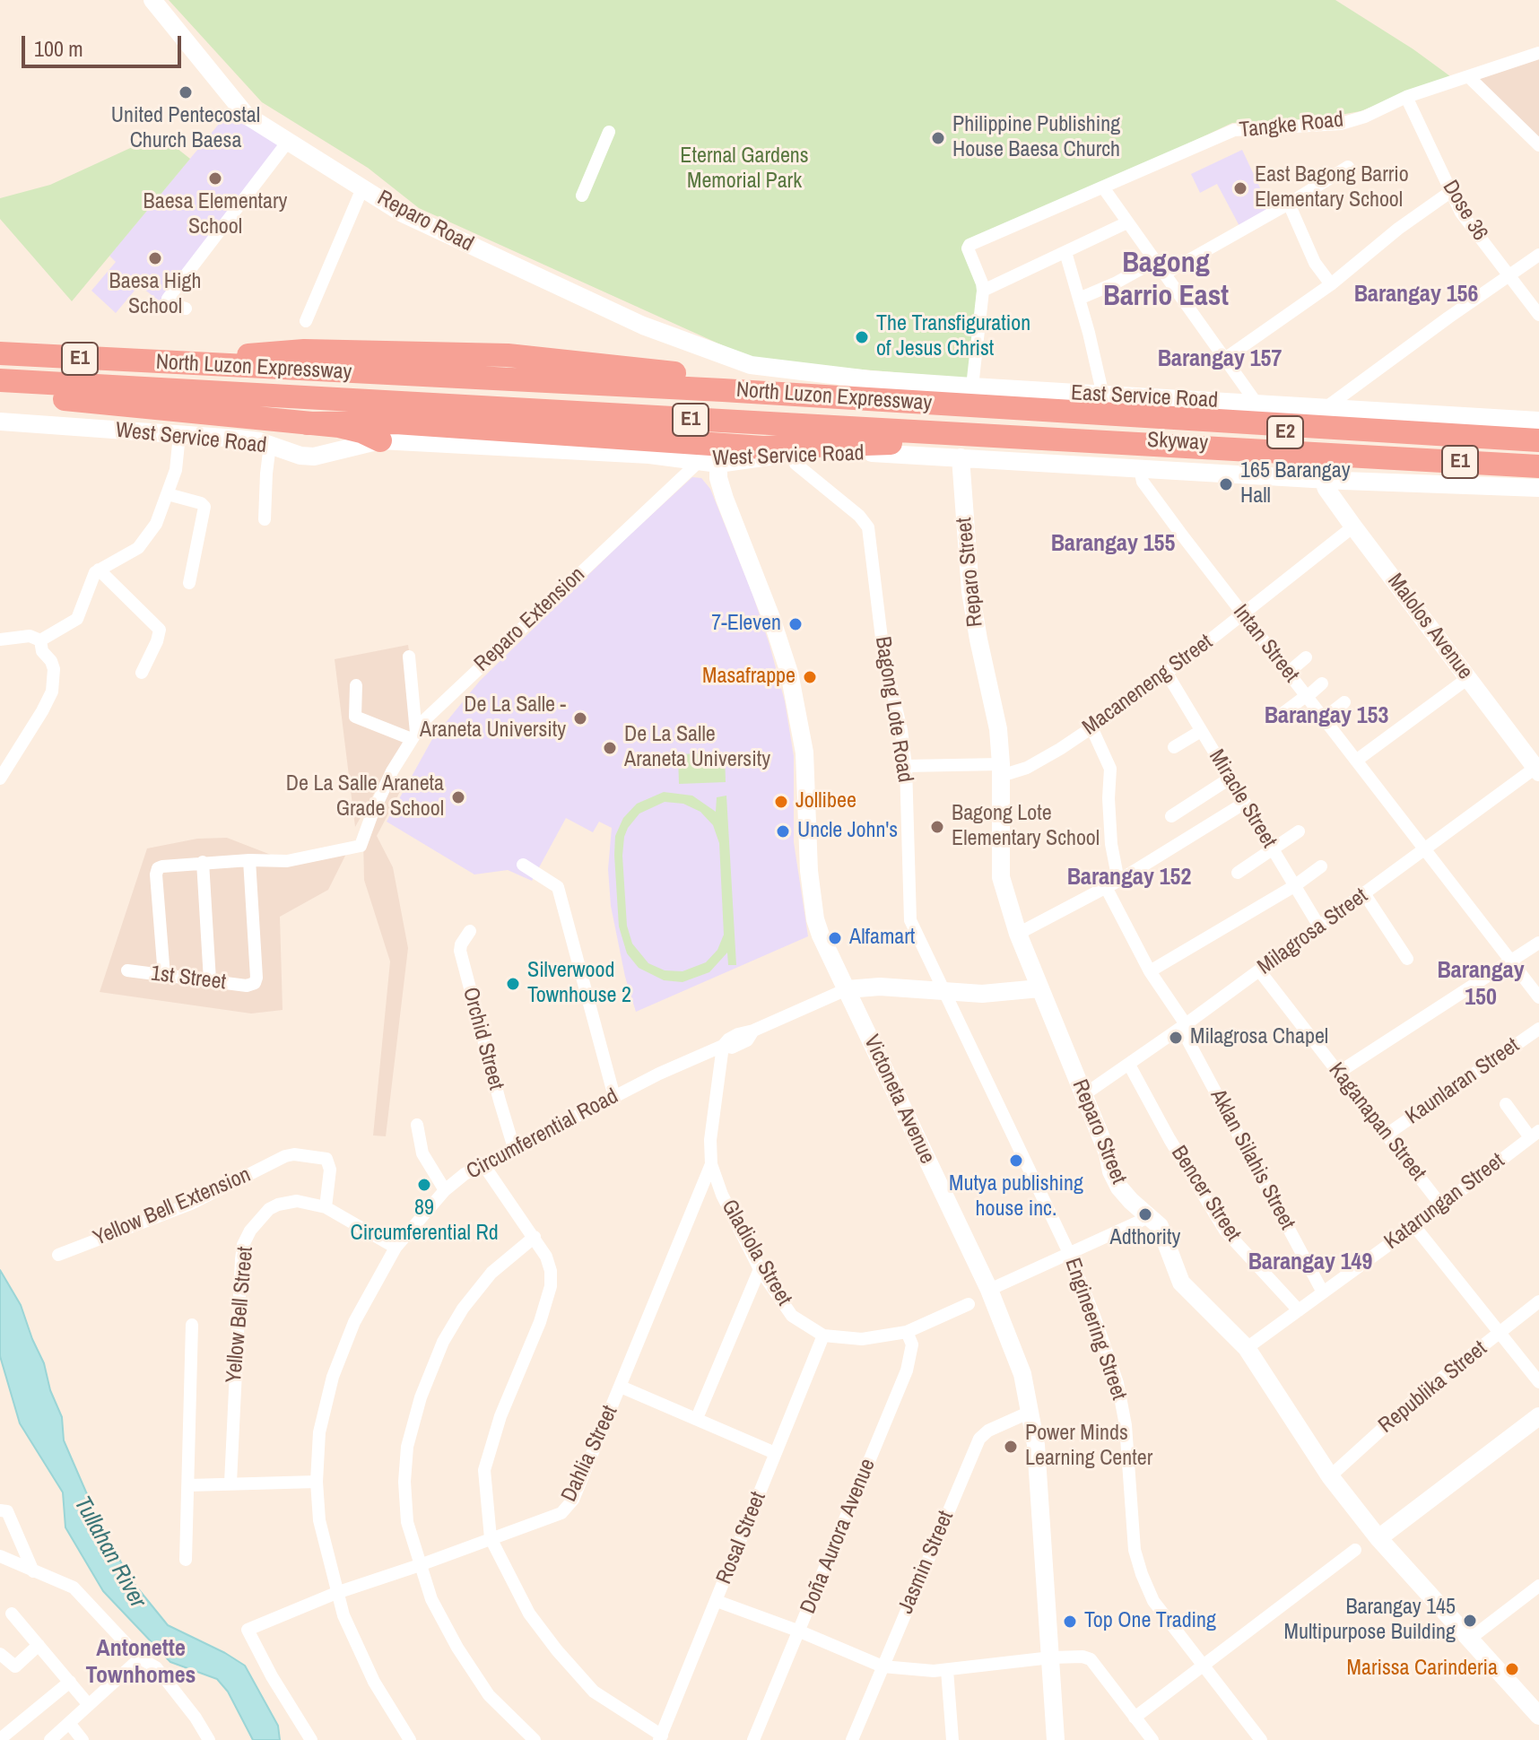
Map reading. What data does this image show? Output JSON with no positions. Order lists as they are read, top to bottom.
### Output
{
  "streets": {
    "highway": [
      "E1",
      "North Luzon Expressway",
      "E2",
      "Skyway"
    ],
    "street": [
      "Tangke Road",
      "Dose 36",
      "Reparo Road",
      "East Service Road",
      "West Service Road",
      "Reparo Street",
      "Reparo Extension",
      "Malolos Avenue",
      "Intan Street",
      "Macaneneng Street",
      "Bagong Lote Road",
      "Miracle Street",
      "Milagrosa Street",
      "1st Street",
      "Orchid Street",
      "Kaunlaran Street",
      "Victoneta Avenue",
      "Kaganapan Street",
      "Circumferential Road",
      "Aklan Silahis Street",
      "Bencer Street",
      "Katarungan Street",
      "Yellow Bell Extension",
      "Gladiola Street",
      "Yellow Bell Street",
      "Engineering Street",
      "Republika Street",
      "Dahlia Street",
      "Doña Aurora Avenue",
      "Rosal Street",
      "Jasmin Street"
    ]
  },
  "crossings": [
    ["Tangke Road", "Dose 36"],
    ["Reparo Road", "East Service Road"],
    ["North Luzon Expressway", "Skyway"],
    ["West Service Road", "Reparo Street"],
    ["West Service Road", "Reparo Extension"],
    ["West Service Road", "Malolos Avenue"],
    ["West Service Road", "Intan Street"],
    ["West Service Road", "Bagong Lote Road"],
    ["West Service Road", "Victoneta Avenue"],
    ["Reparo Street", "Macaneneng Street"],
    ["Reparo Street", "Milagrosa Street"],
    ["Reparo Street", "Circumferential Road"],
    ["Reparo Street", "Katarungan Street"],
    ["Reparo Street", "Republika Street"],
    ["Reparo Extension", "1st Street"],
    ["Reparo Extension", "Victoneta Avenue"],
    ["Malolos Avenue", "Macaneneng Street"],
    ["Malolos Avenue", "Milagrosa Street"],
    ["Intan Street", "Macaneneng Street"],
    ["Intan Street", "Milagrosa Street"],
    ["Macaneneng Street", "Bagong Lote Road"],
    ["Macaneneng Street", "Miracle Street"],
    ["Macaneneng Street", "Aklan Silahis Street"],
    ["Bagong Lote Road", "Circumferential Road"],
    ["Bagong Lote Road", "Engineering Street"],
    ["Miracle Street", "Milagrosa Street"],
    ["Milagrosa Street", "Kaganapan Street"],
    ["Milagrosa Street", "Aklan Silahis Street"],
    ["Milagrosa Street", "Bencer Street"],
    ["Orchid Street", "Circumferential Road"],
    ["Kaunlaran Street", "Kaganapan Street"],
    ["Victoneta Avenue", "Circumferential Road"],
    ["Victoneta Avenue", "Jasmin Street"],
    ["Kaganapan Street", "Katarungan Street"],
    ["Circumferential Road", "Gladiola Street"],
    ["Circumferential Road", "Yellow Bell Street"],
    ["Circumferential Road", "Engineering Street"],
    ["Circumferential Road", "Dahlia Street"],
    ["Aklan Silahis Street", "Katarungan Street"],
    ["Bencer Street", "Katarungan Street"],
    ["Yellow Bell Extension", "Yellow Bell Street"],
    ["Gladiola Street", "Dahlia Street"],
    ["Gladiola Street", "Doña Aurora Avenue"],
    ["Gladiola Street", "Rosal Street"]
  ],
  "districts": [
    "Bagong Barrio East",
    "Barangay 156",
    "Barangay 157",
    "Barangay 155",
    "Barangay 153",
    "Barangay 152",
    "Barangay 150",
    "Barangay 149",
    "Antonette Townhomes"
  ],
  "water": ["Tullahan River"],
  "parks": ["Eternal Gardens Memorial Park"],
  "places": [
    "United Pentecostal Church Baesa",
    "Philippine Publishing House Baesa Church",
    "Baesa Elementary School",
    "East Bagong Barrio Elementary School",
    "Baesa High School",
    "The Transfiguration of Jesus Christ",
    "165 Barangay Hall",
    "7-Eleven",
    "Masafrappe",
    "De La Salle - Araneta University",
    "De La Salle Araneta University",
    "De La Salle Araneta Grade School",
    "Jollibee",
    "Bagong Lote Elementary School",
    "Uncle John's",
    "Alfamart",
    "Silverwood Townhouse 2",
    "Milagrosa Chapel",
    "Mutya publishing house inc.",
    "89 Circumferential Rd",
    "Adthority",
    "Power Minds Learning Center",
    "Barangay 145 Multipurpose Building",
    "Top One Trading",
    "Marissa Carinderia"
  ],
  "scale_bar": "100 m"
}
